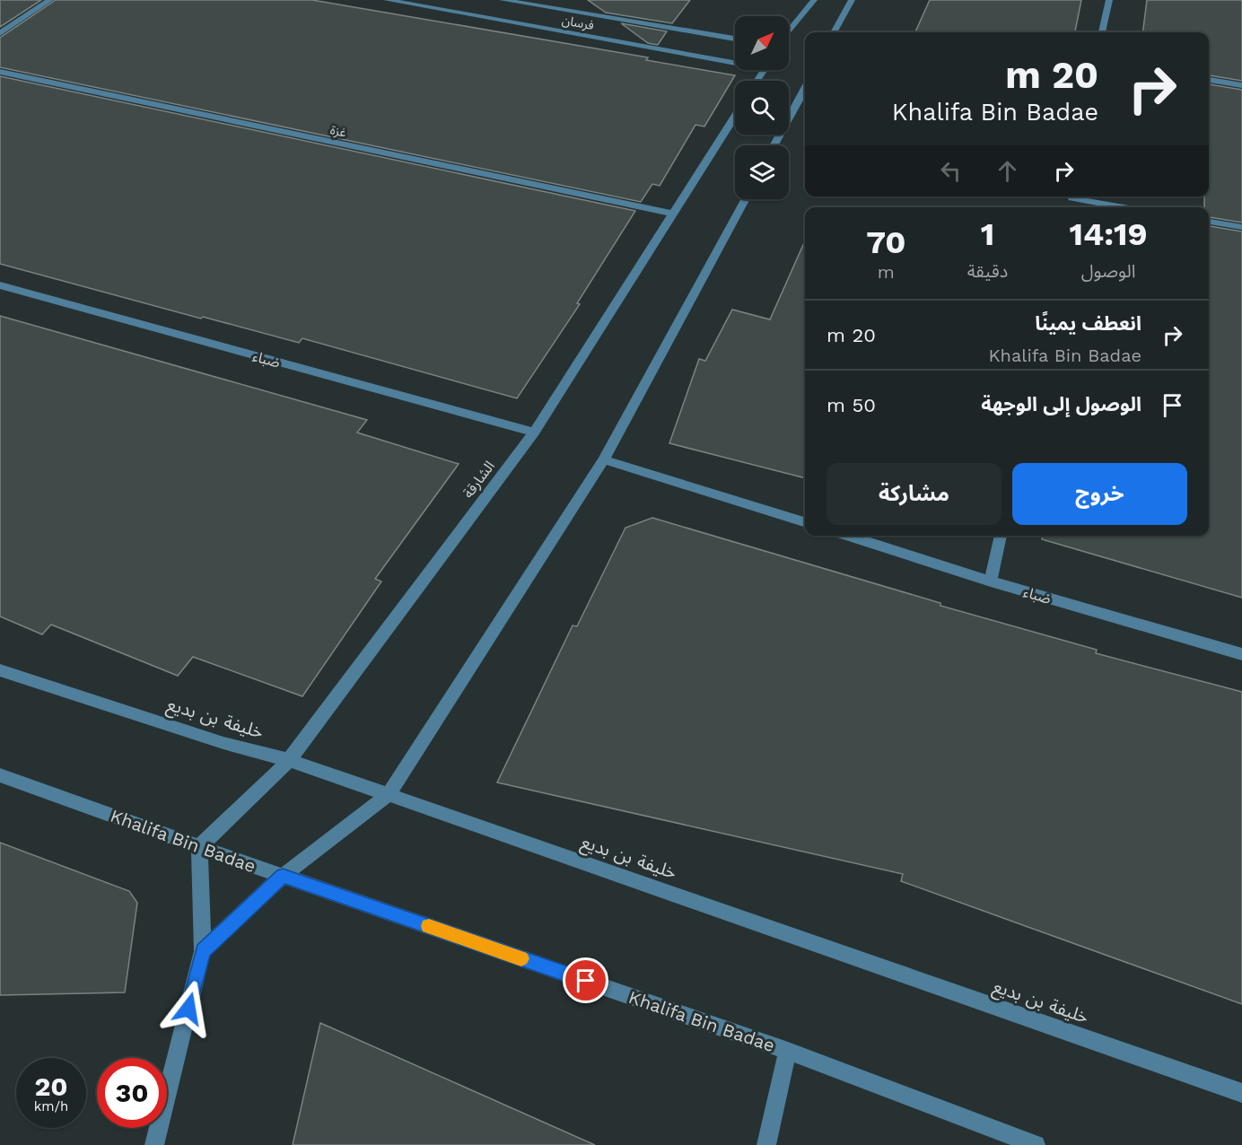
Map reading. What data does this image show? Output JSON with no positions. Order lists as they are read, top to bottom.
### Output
{
  "streets": {
    "street": [
      "فرسان",
      "غزة",
      "ضباء",
      "الشارقة",
      "خليفة بن بديع",
      "Khalifa Bin Badae"
    ]
  },
  "crossings": [
    ["غزة", "الشارقة"],
    ["ضباء", "الشارقة"],
    ["الشارقة", "خليفة بن بديع"],
    ["الشارقة", "Khalifa Bin Badae"]
  ],
  "north": "top right",
  "page": {
    "turn": ["20 m", "Khalifa Bin Badae"],
    "eta": [
      "14:19",
      "الوصول",
      "1",
      "دقيقة",
      "70",
      "m"
    ],
    "list": [
      {
        "name": "انعطف يمينًا",
        "note": "Khalifa Bin Badae",
        "value": "20 m"
      },
      {
        "name": "الوصول إلى الوجهة",
        "value": "50 m"
      }
    ],
    "buttons": ["خروج", "مشاركة"],
    "speed": "20 km/h",
    "limit": "30"
  }
}
